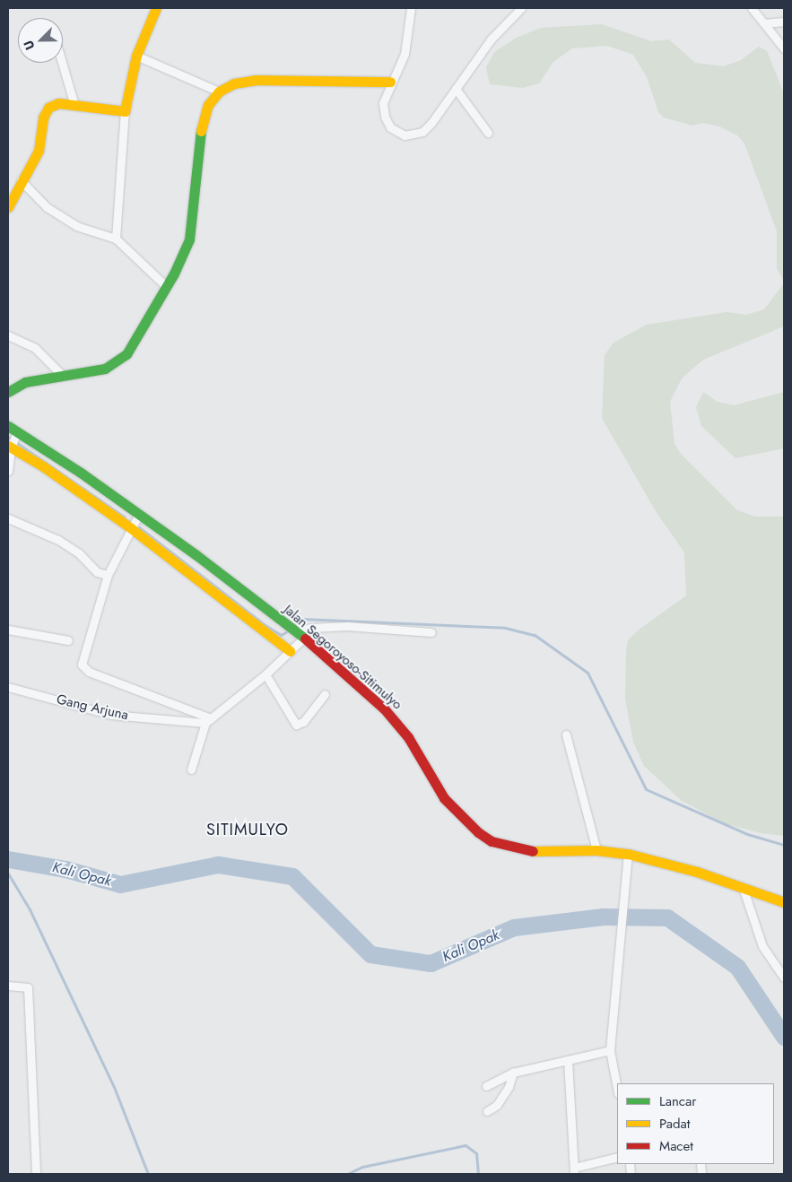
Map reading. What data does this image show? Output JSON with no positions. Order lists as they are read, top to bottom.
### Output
{
  "streets": {
    "street": ["Jalan Segoroyoso-Sitimulyo", "Gang Arjuna"]
  },
  "districts": ["SITIMULYO"],
  "water": ["Kali Opak"],
  "legend": ["Lancar", "Padat", "Macet"],
  "north": "bottom left"
}
